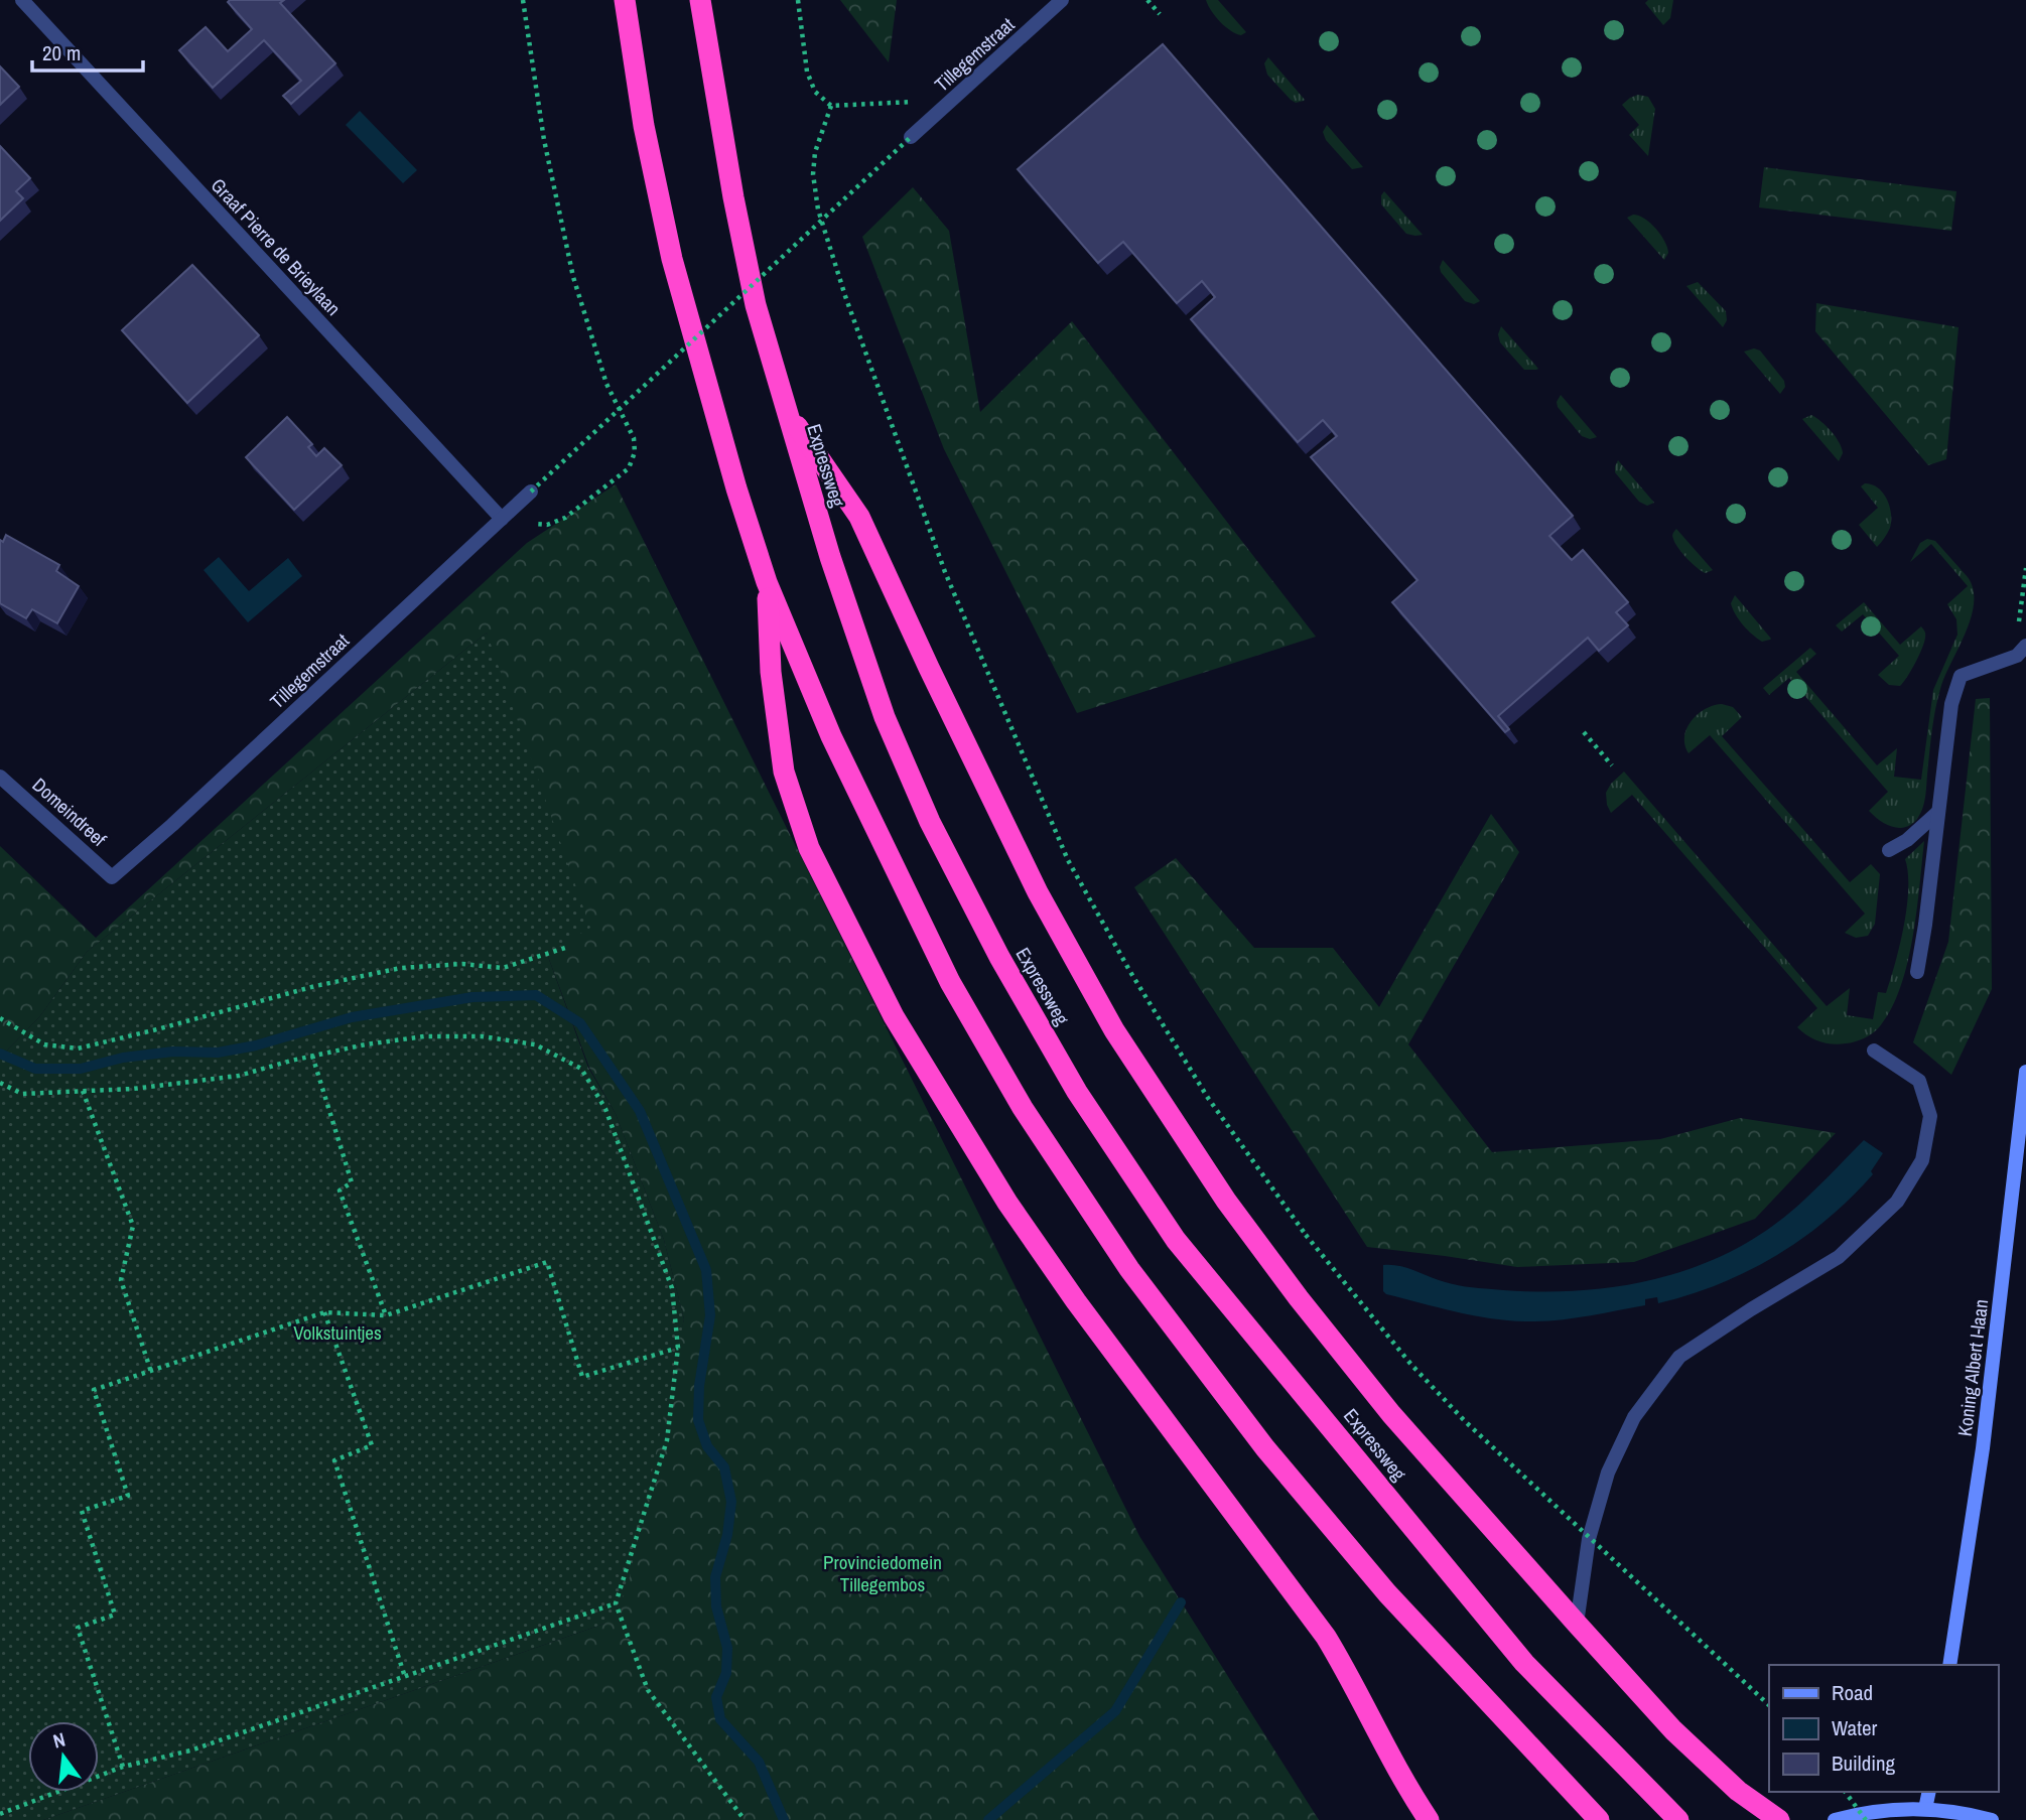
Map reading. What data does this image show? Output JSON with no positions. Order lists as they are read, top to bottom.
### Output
{
  "streets": {
    "highway": ["Expressweg"],
    "main road": ["Koning Albert I-laan"],
    "street": ["Tillegemstraat", "Graaf Pierre de Brieylaan", "Domeindreef"]
  },
  "crossings": [
    ["Tillegemstraat", "Graaf Pierre de Brieylaan"],
    ["Tillegemstraat", "Domeindreef"]
  ],
  "parks": ["Volkstuintjes", "Provinciedomein Tillegembos"],
  "legend": ["Road", "Water", "Building"],
  "scale_bar": "20 m",
  "north": "top"
}
